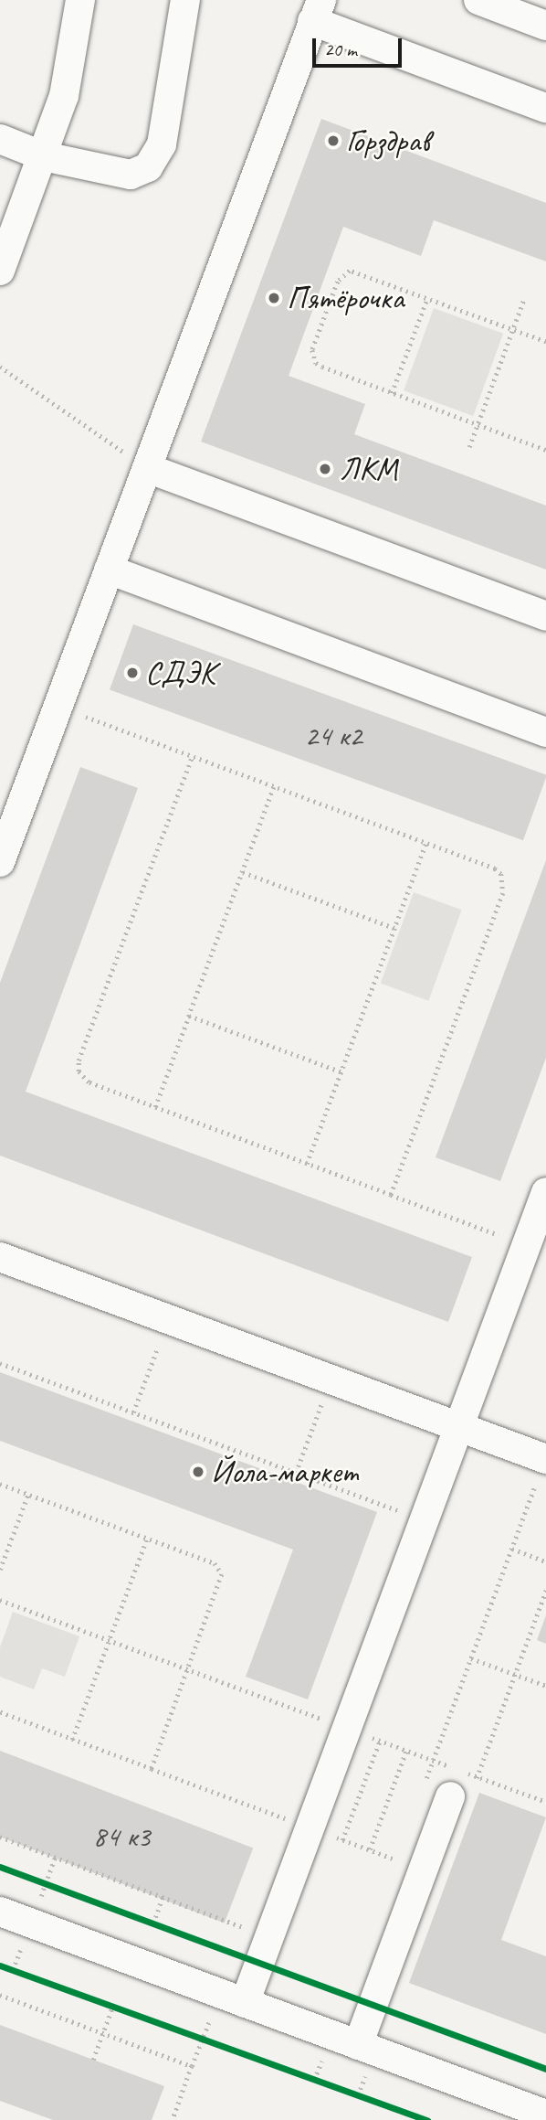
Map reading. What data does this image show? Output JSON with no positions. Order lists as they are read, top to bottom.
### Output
{
  "places": [
    "Горздрав",
    "Пятёрочка",
    "ЛКМ",
    "СДЭК",
    "Йола-маркет"
  ],
  "house_numbers": ["24 к2", "84 к3"],
  "scale_bar": "20 m"
}
